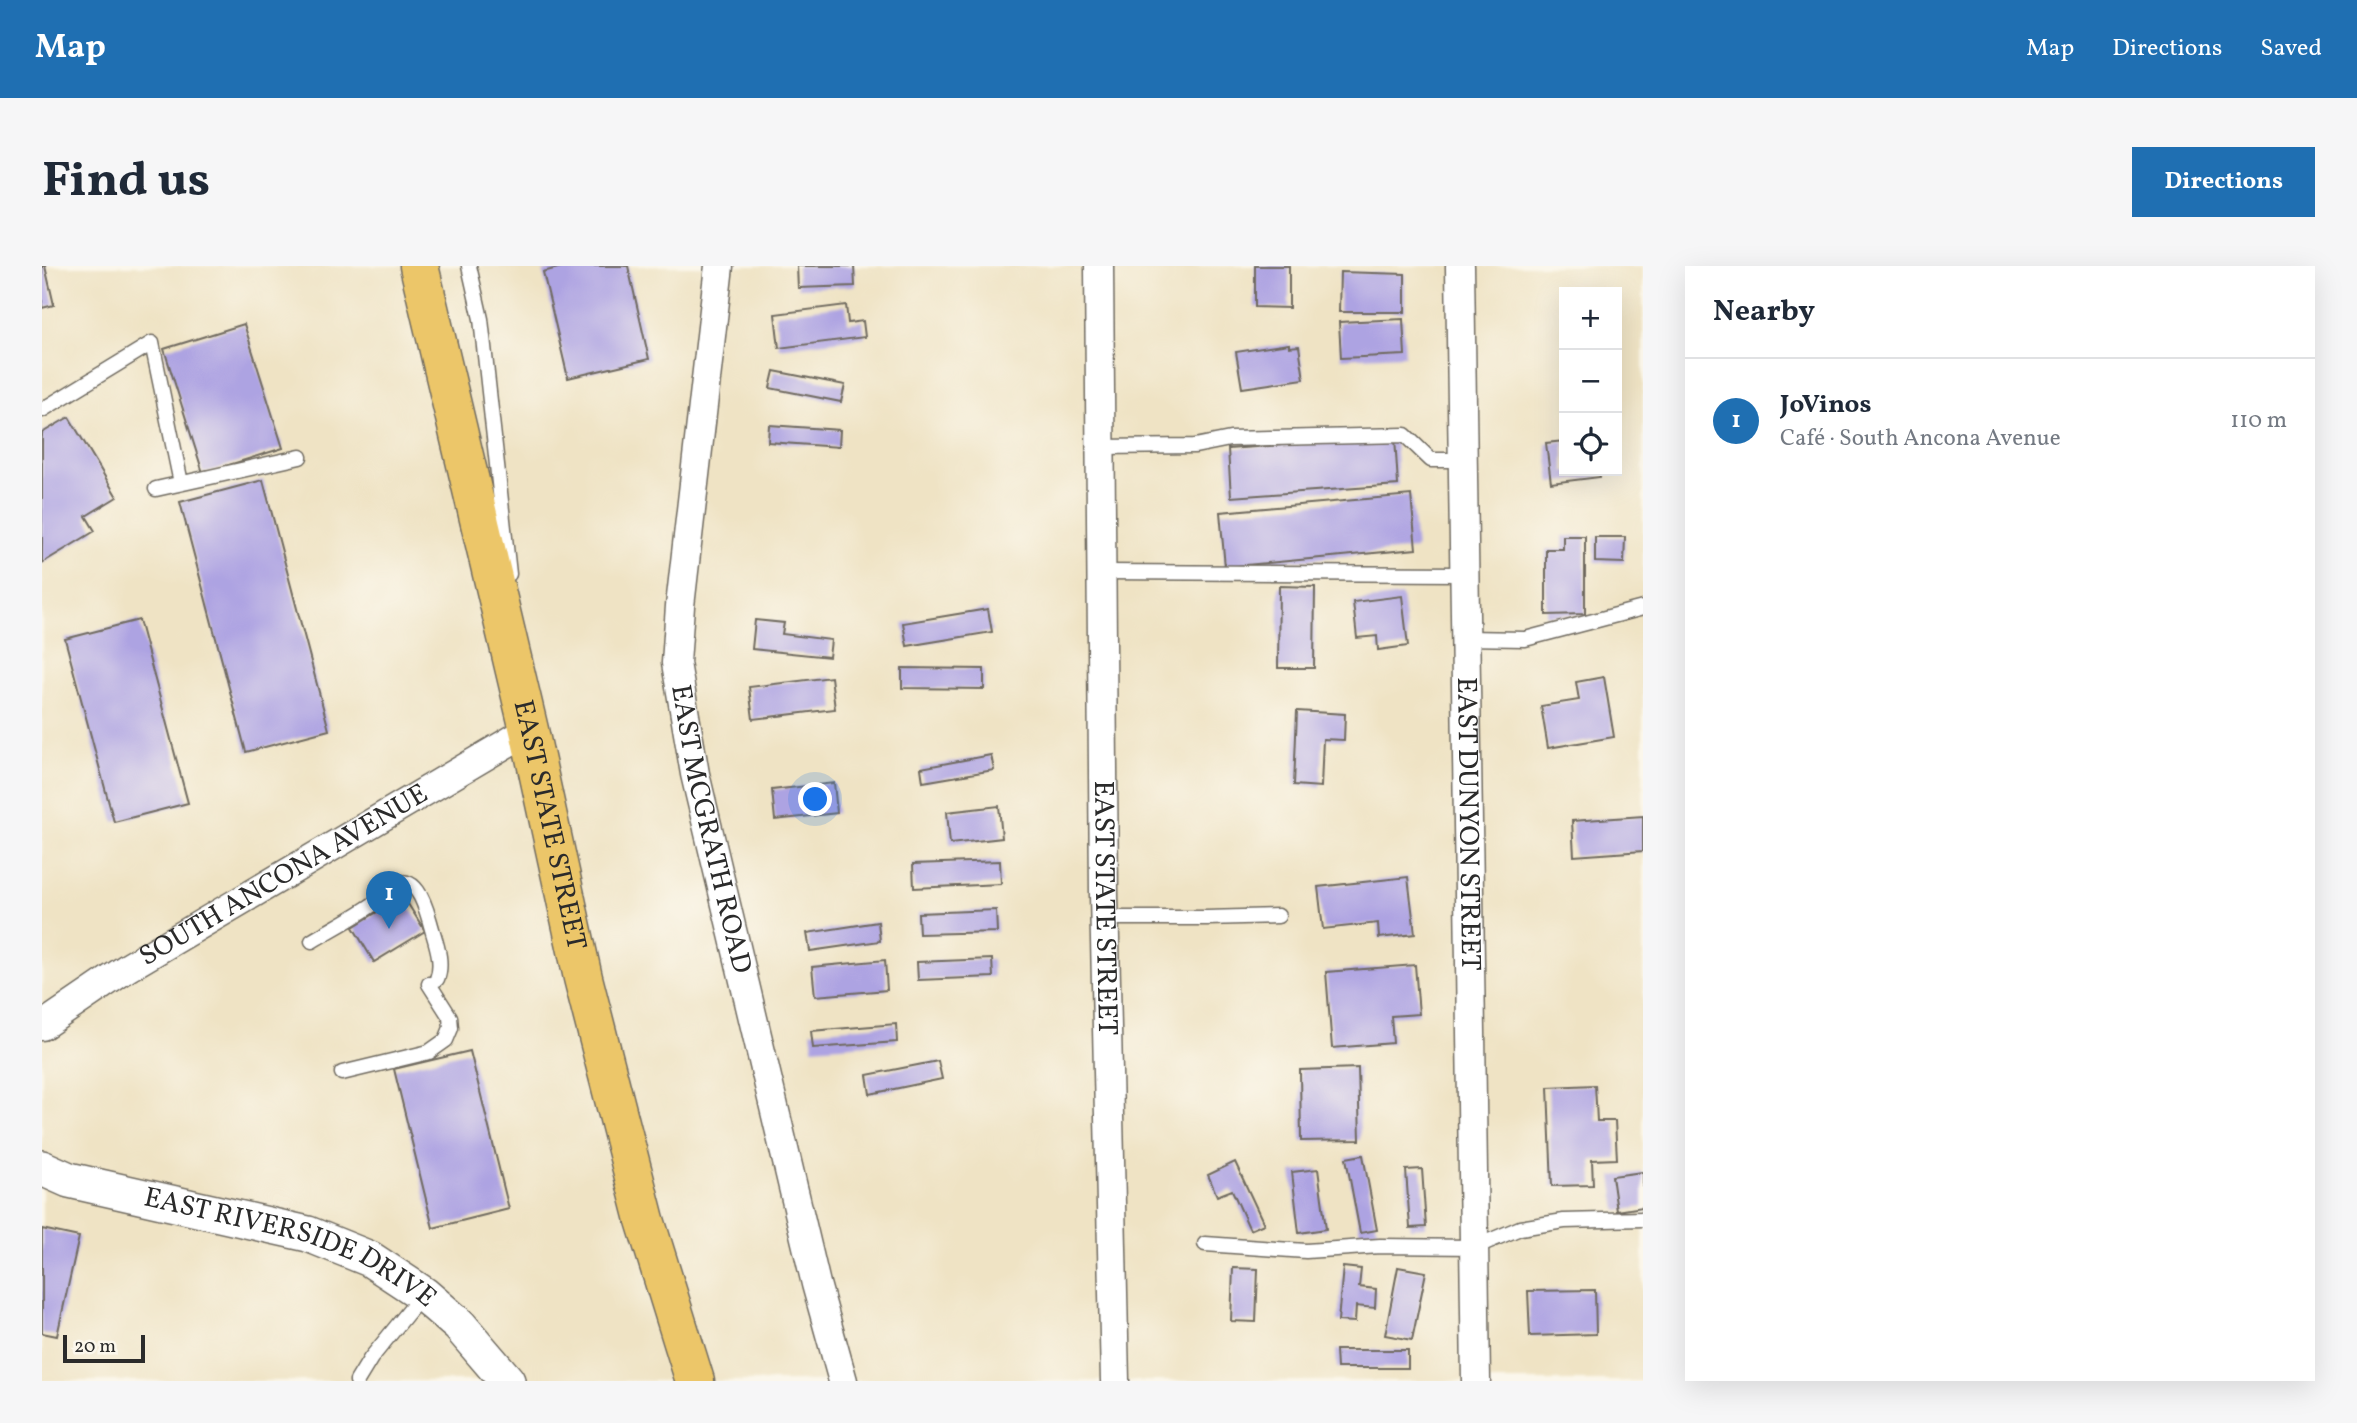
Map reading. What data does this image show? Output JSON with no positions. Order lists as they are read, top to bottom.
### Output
{
  "streets": {
    "highway": ["EAST STATE STREET"],
    "street": [
      "EAST DUNYON STREET",
      "EAST MCGRATH ROAD",
      "SOUTH ANCONA AVENUE",
      "EAST RIVERSIDE DRIVE"
    ]
  },
  "crossings": [
    ["EAST STATE STREET", "SOUTH ANCONA AVENUE"]
  ],
  "scale_bar": "20 m",
  "page": {
    "header": "Map",
    "nav": ["Map", "Directions", "Saved"],
    "buttons": "Directions",
    "title": "Find us",
    "heading": "Nearby",
    "map_buttons": ["+", "−"],
    "list": [
      {
        "mark": "1",
        "name": "JoVinos",
        "note": "Café · South Ancona Avenue",
        "value": "110 m"
      }
    ],
    "pins": "1",
    "scale": "20 m"
  }
}
